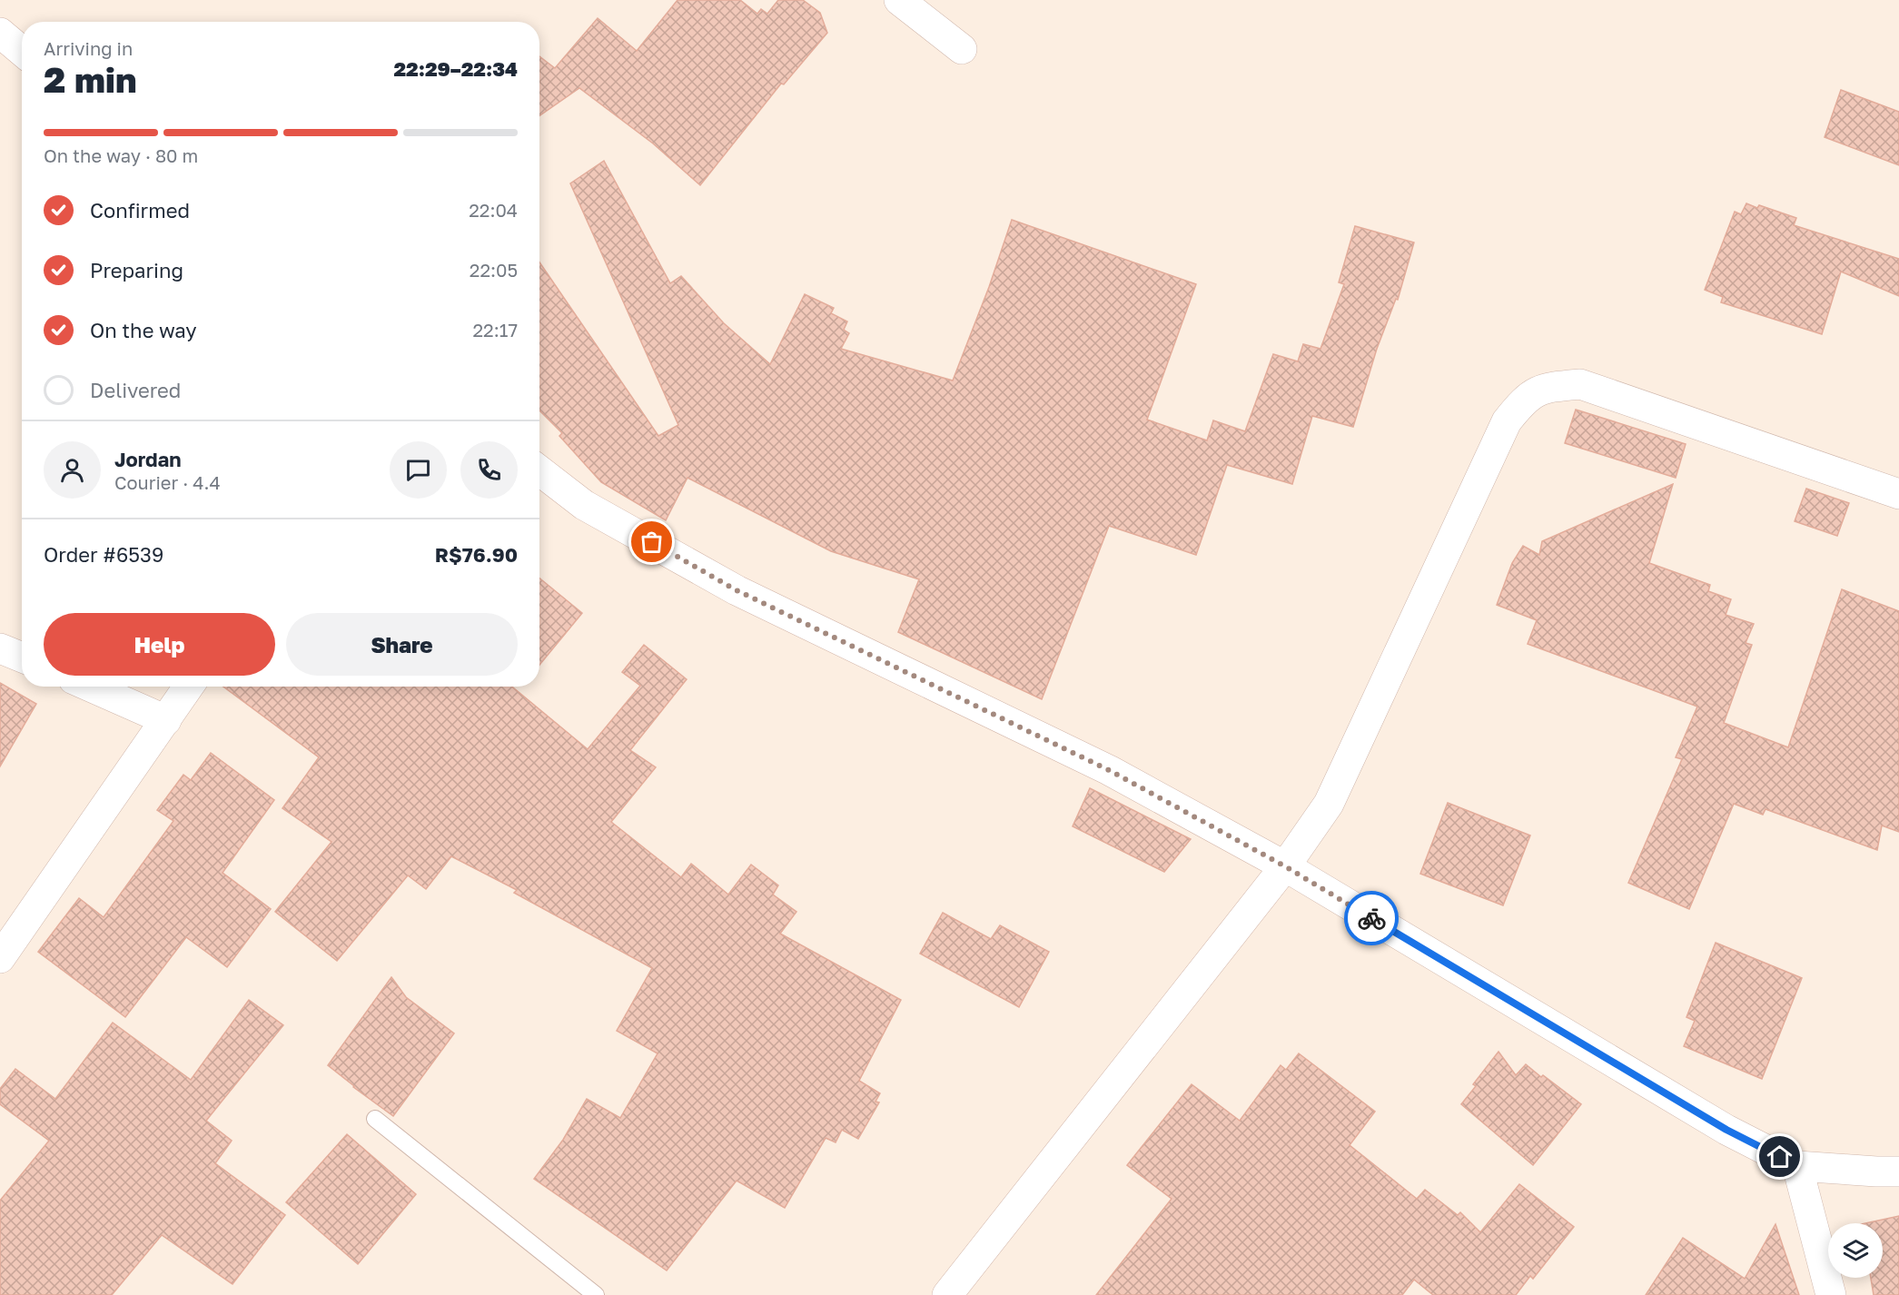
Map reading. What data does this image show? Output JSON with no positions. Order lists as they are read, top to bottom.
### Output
{
  "page": {
    "heading": ["2 min", "Arriving in", "22:29–22:34"],
    "panel": [
      "Jordan",
      "Courier · 4.4",
      "Order #6539",
      "R$76.90"
    ],
    "bar": "On the way · 80 m",
    "list": [
      ["Confirmed", "22:04"],
      ["Preparing", "22:05"],
      ["On the way", "22:17"],
      "Delivered"
    ],
    "buttons": ["Help", "Share"]
  }
}
